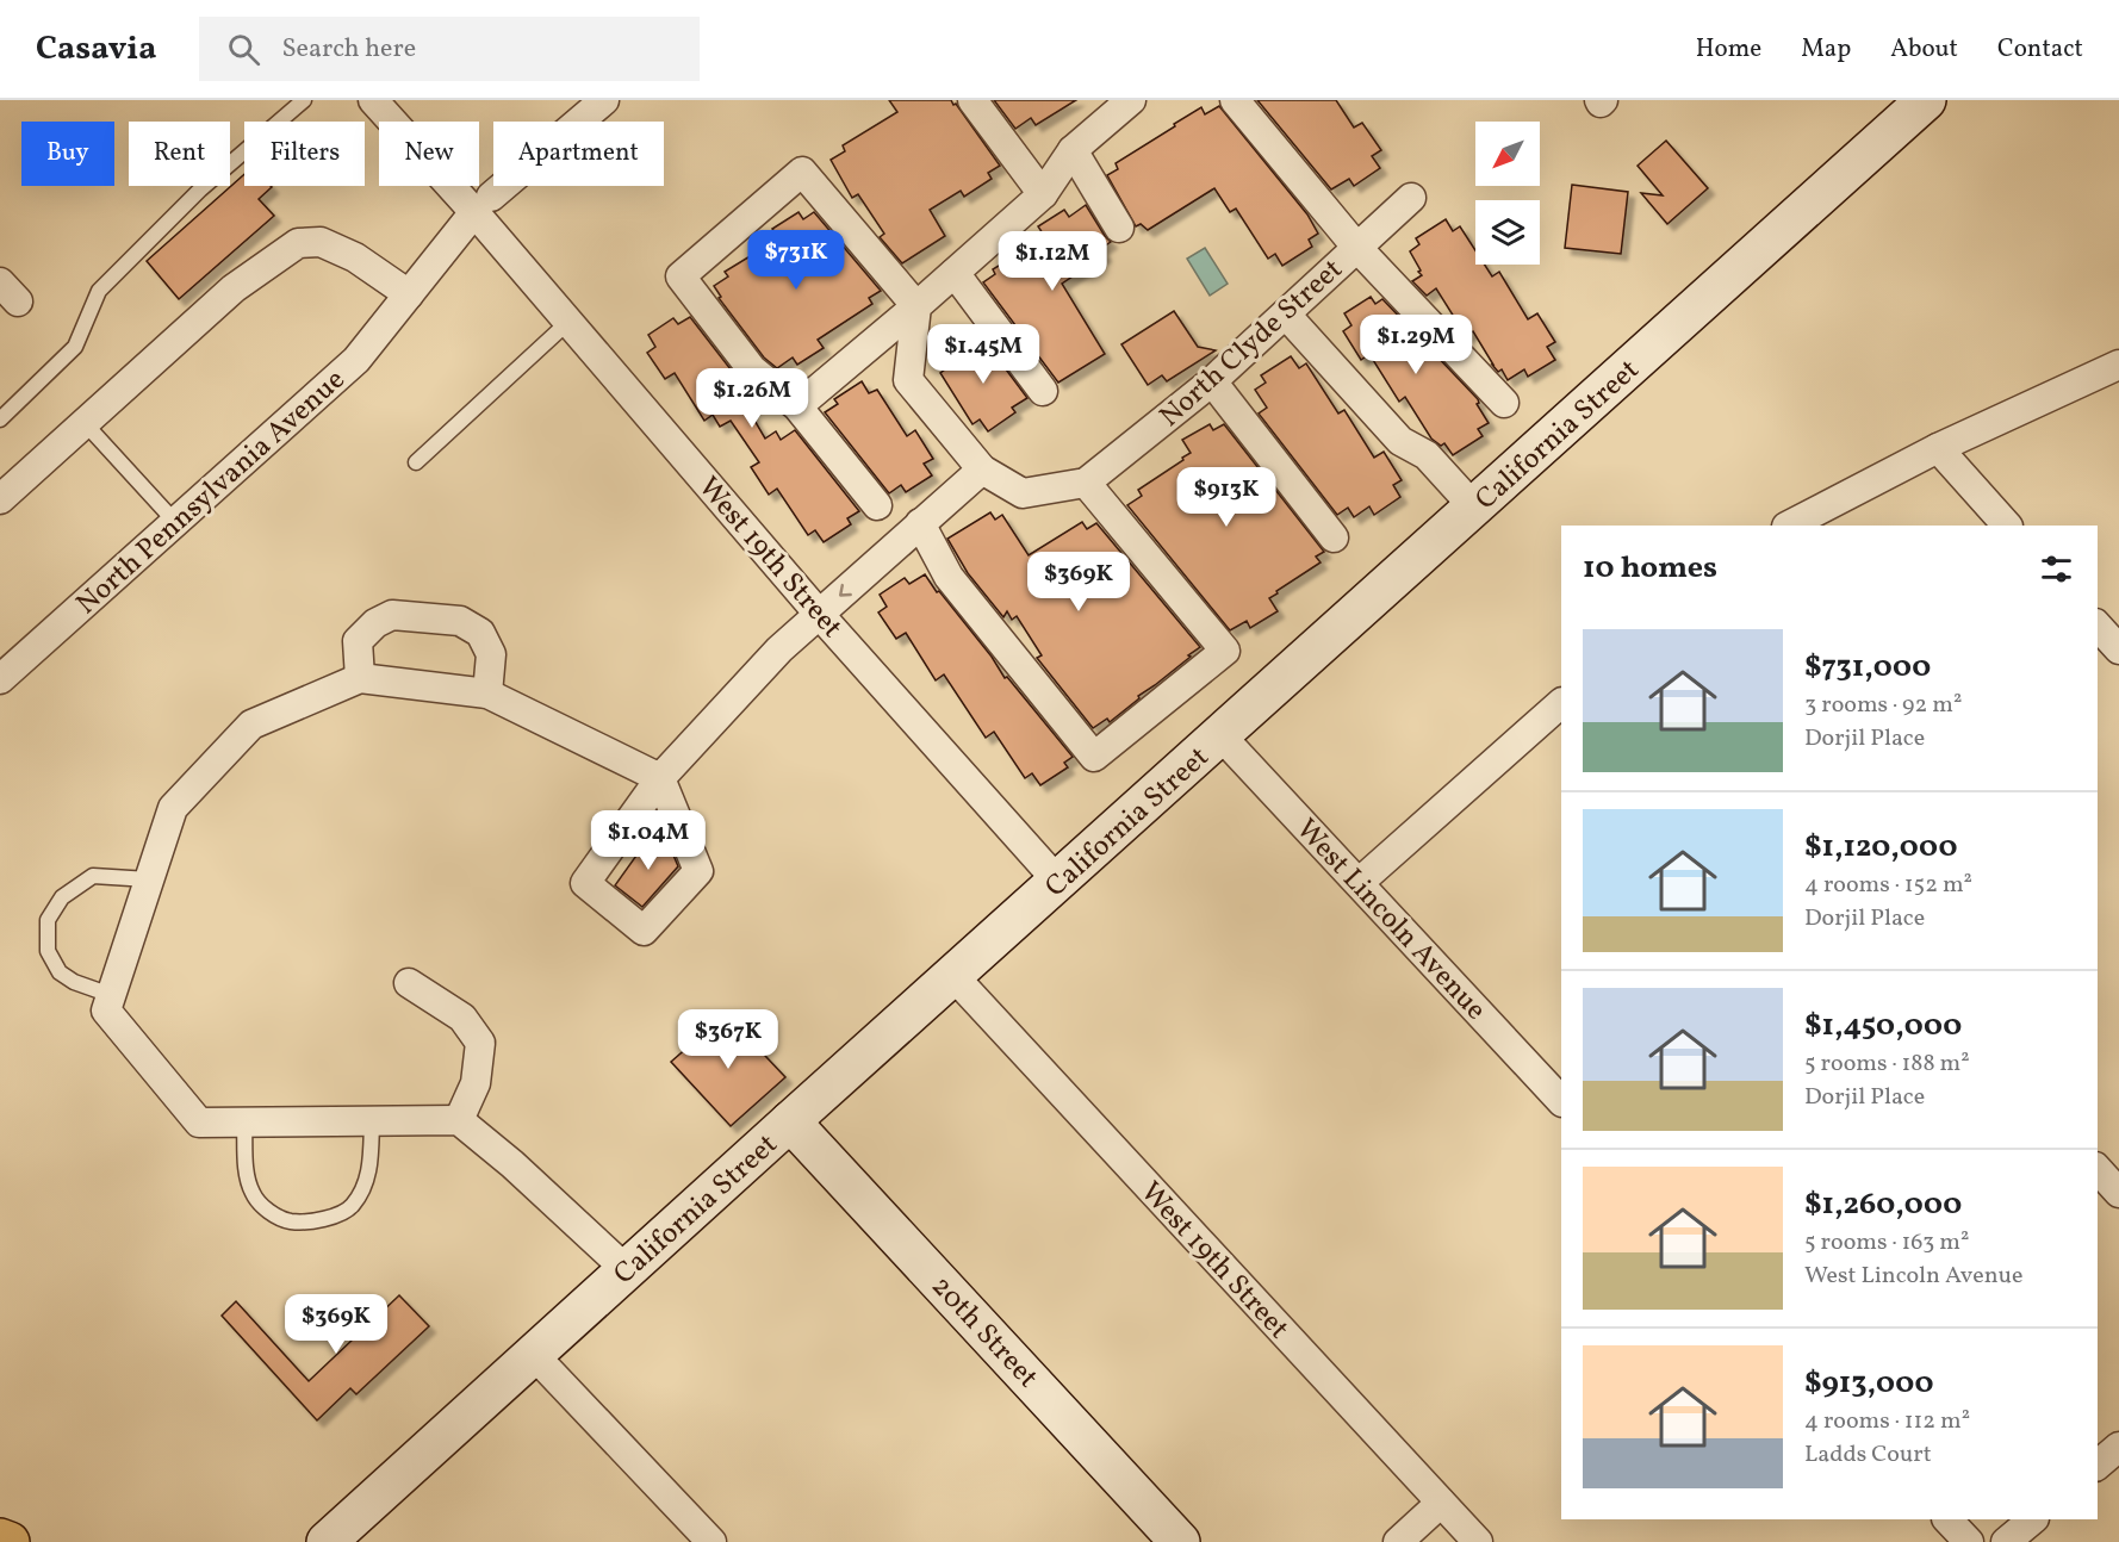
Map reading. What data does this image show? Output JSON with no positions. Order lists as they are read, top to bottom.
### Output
{
  "streets": {
    "street": [
      "North Clyde Street",
      "California Street",
      "North Pennsylvania Avenue",
      "West 19th Street",
      "West Lincoln Avenue",
      "20th Street"
    ]
  },
  "crossings": [
    ["California Street", "West 19th Street"],
    ["California Street", "West Lincoln Avenue"],
    ["California Street", "20th Street"],
    ["North Pennsylvania Avenue", "West 19th Street"]
  ],
  "north": "bottom left",
  "page": {
    "header": "Casavia",
    "search": "Search here",
    "nav": [
      "Home",
      "Map",
      "About",
      "Contact"
    ],
    "chip": [
      "Buy",
      "Rent",
      "Filters",
      "New",
      "Apartment"
    ],
    "price": [
      "$731K",
      "$1.12M",
      "$1.29M",
      "$1.45M",
      "$1.26M",
      "$913K",
      "$369K",
      "$1.04M",
      "$367K",
      "$369K"
    ],
    "heading": "10 homes",
    "list": [
      {
        "name": "$731,000",
        "note": "3 rooms · 92 m² · Dorjil Place"
      },
      {
        "name": "$1,120,000",
        "note": "4 rooms · 152 m² · Dorjil Place"
      },
      {
        "name": "$1,450,000",
        "note": "5 rooms · 188 m² · Dorjil Place"
      },
      {
        "name": "$1,260,000",
        "note": "5 rooms · 163 m² · West Lincoln Avenue"
      },
      {
        "name": "$913,000",
        "note": "4 rooms · 112 m² · Ladds Court"
      }
    ]
  }
}
